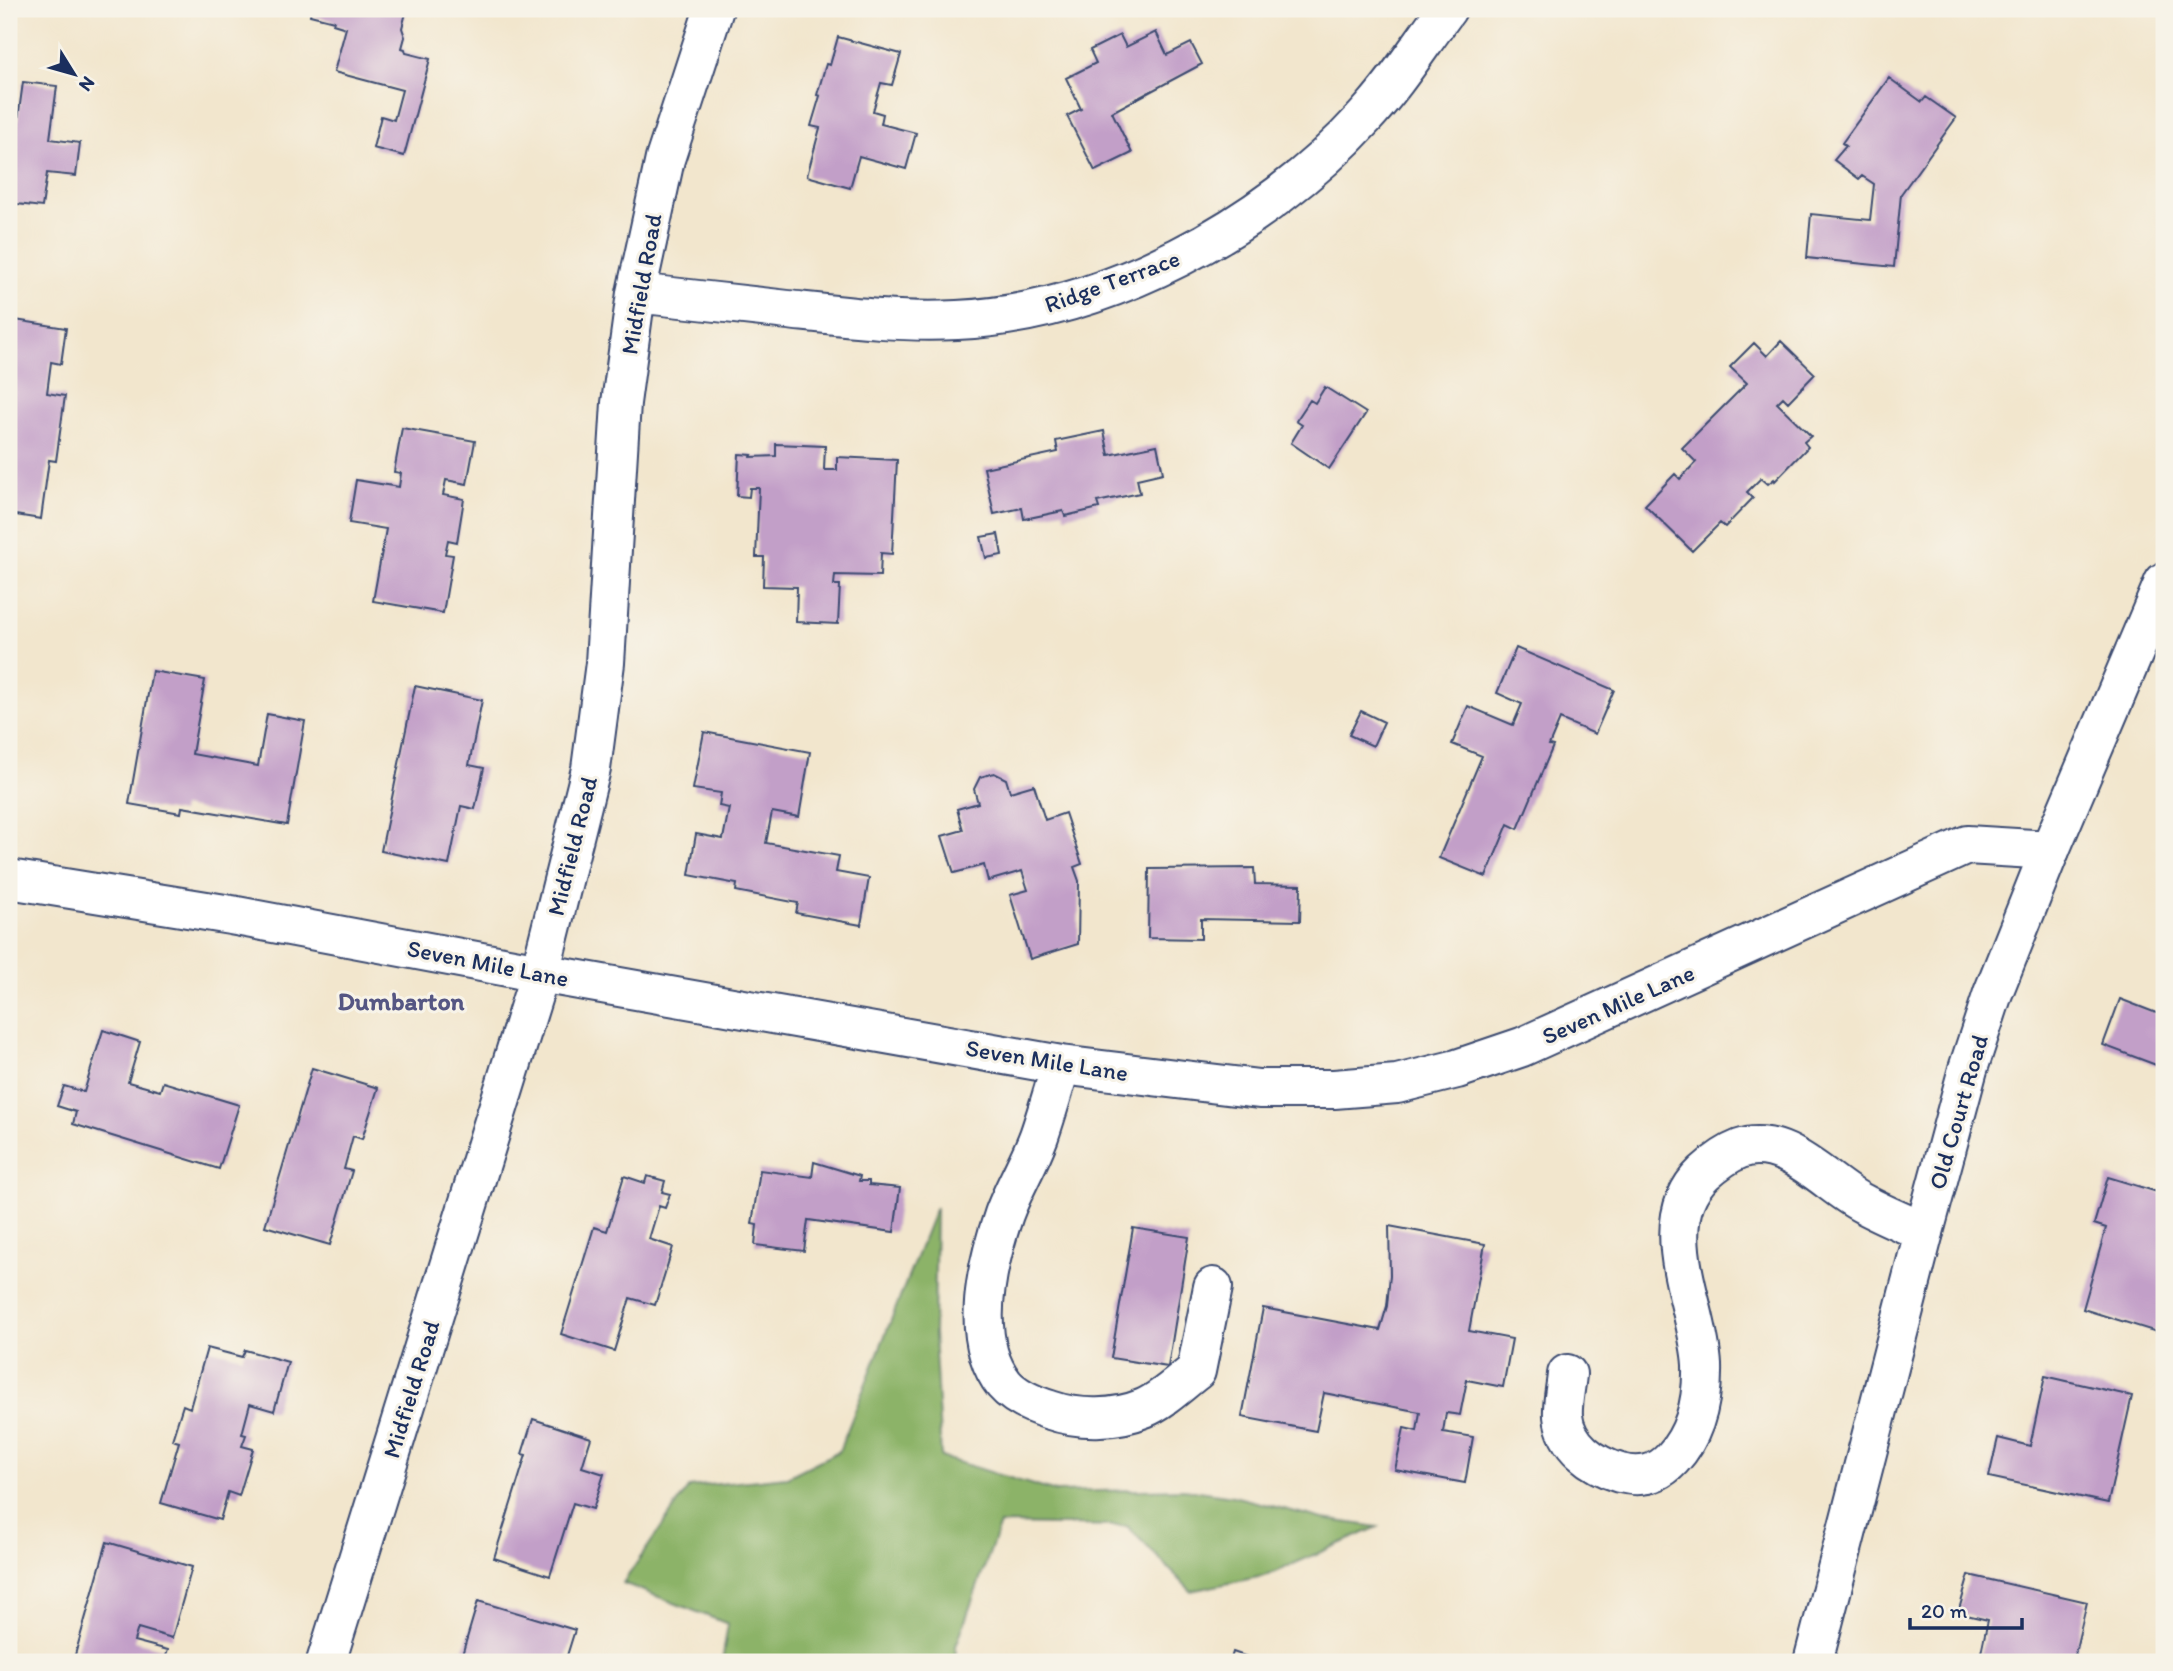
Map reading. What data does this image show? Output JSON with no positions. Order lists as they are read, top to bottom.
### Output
{
  "streets": {
    "street": [
      "Ridge Terrace",
      "Midfield Road",
      "Seven Mile Lane",
      "Old Court Road"
    ]
  },
  "crossings": [
    ["Ridge Terrace", "Midfield Road"],
    ["Midfield Road", "Seven Mile Lane"],
    ["Seven Mile Lane", "Old Court Road"]
  ],
  "districts": ["Dumbarton"],
  "scale_bar": "20 m",
  "north": "bottom right"
}
